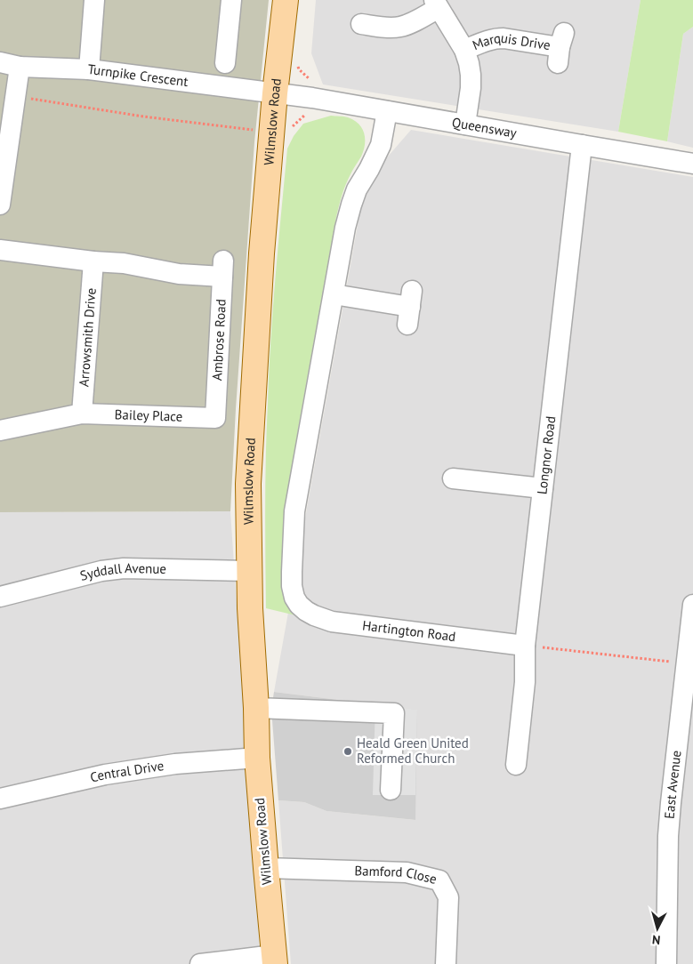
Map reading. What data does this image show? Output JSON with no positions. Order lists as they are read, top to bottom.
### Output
{
  "streets": {
    "main road": ["Wilmslow Road"],
    "street": [
      "Marquis Drive",
      "Turnpike Crescent",
      "Queensway",
      "Arrowsmith Drive",
      "Ambrose Road",
      "Bailey Place",
      "Longnor Road",
      "Syddall Avenue",
      "Hartington Road",
      "Central Drive",
      "East Avenue",
      "Bamford Close"
    ]
  },
  "crossings": [
    ["Marquis Drive", "Queensway"],
    ["Turnpike Crescent", "Wilmslow Road"],
    ["Turnpike Crescent", "Queensway"],
    ["Wilmslow Road", "Queensway"],
    ["Wilmslow Road", "Syddall Avenue"],
    ["Wilmslow Road", "Central Drive"],
    ["Wilmslow Road", "Bamford Close"],
    ["Queensway", "Longnor Road"],
    ["Arrowsmith Drive", "Ambrose Road"],
    ["Arrowsmith Drive", "Bailey Place"],
    ["Ambrose Road", "Bailey Place"],
    ["Longnor Road", "Hartington Road"]
  ],
  "places": ["Heald Green United Reformed Church"],
  "north": "bottom"
}
